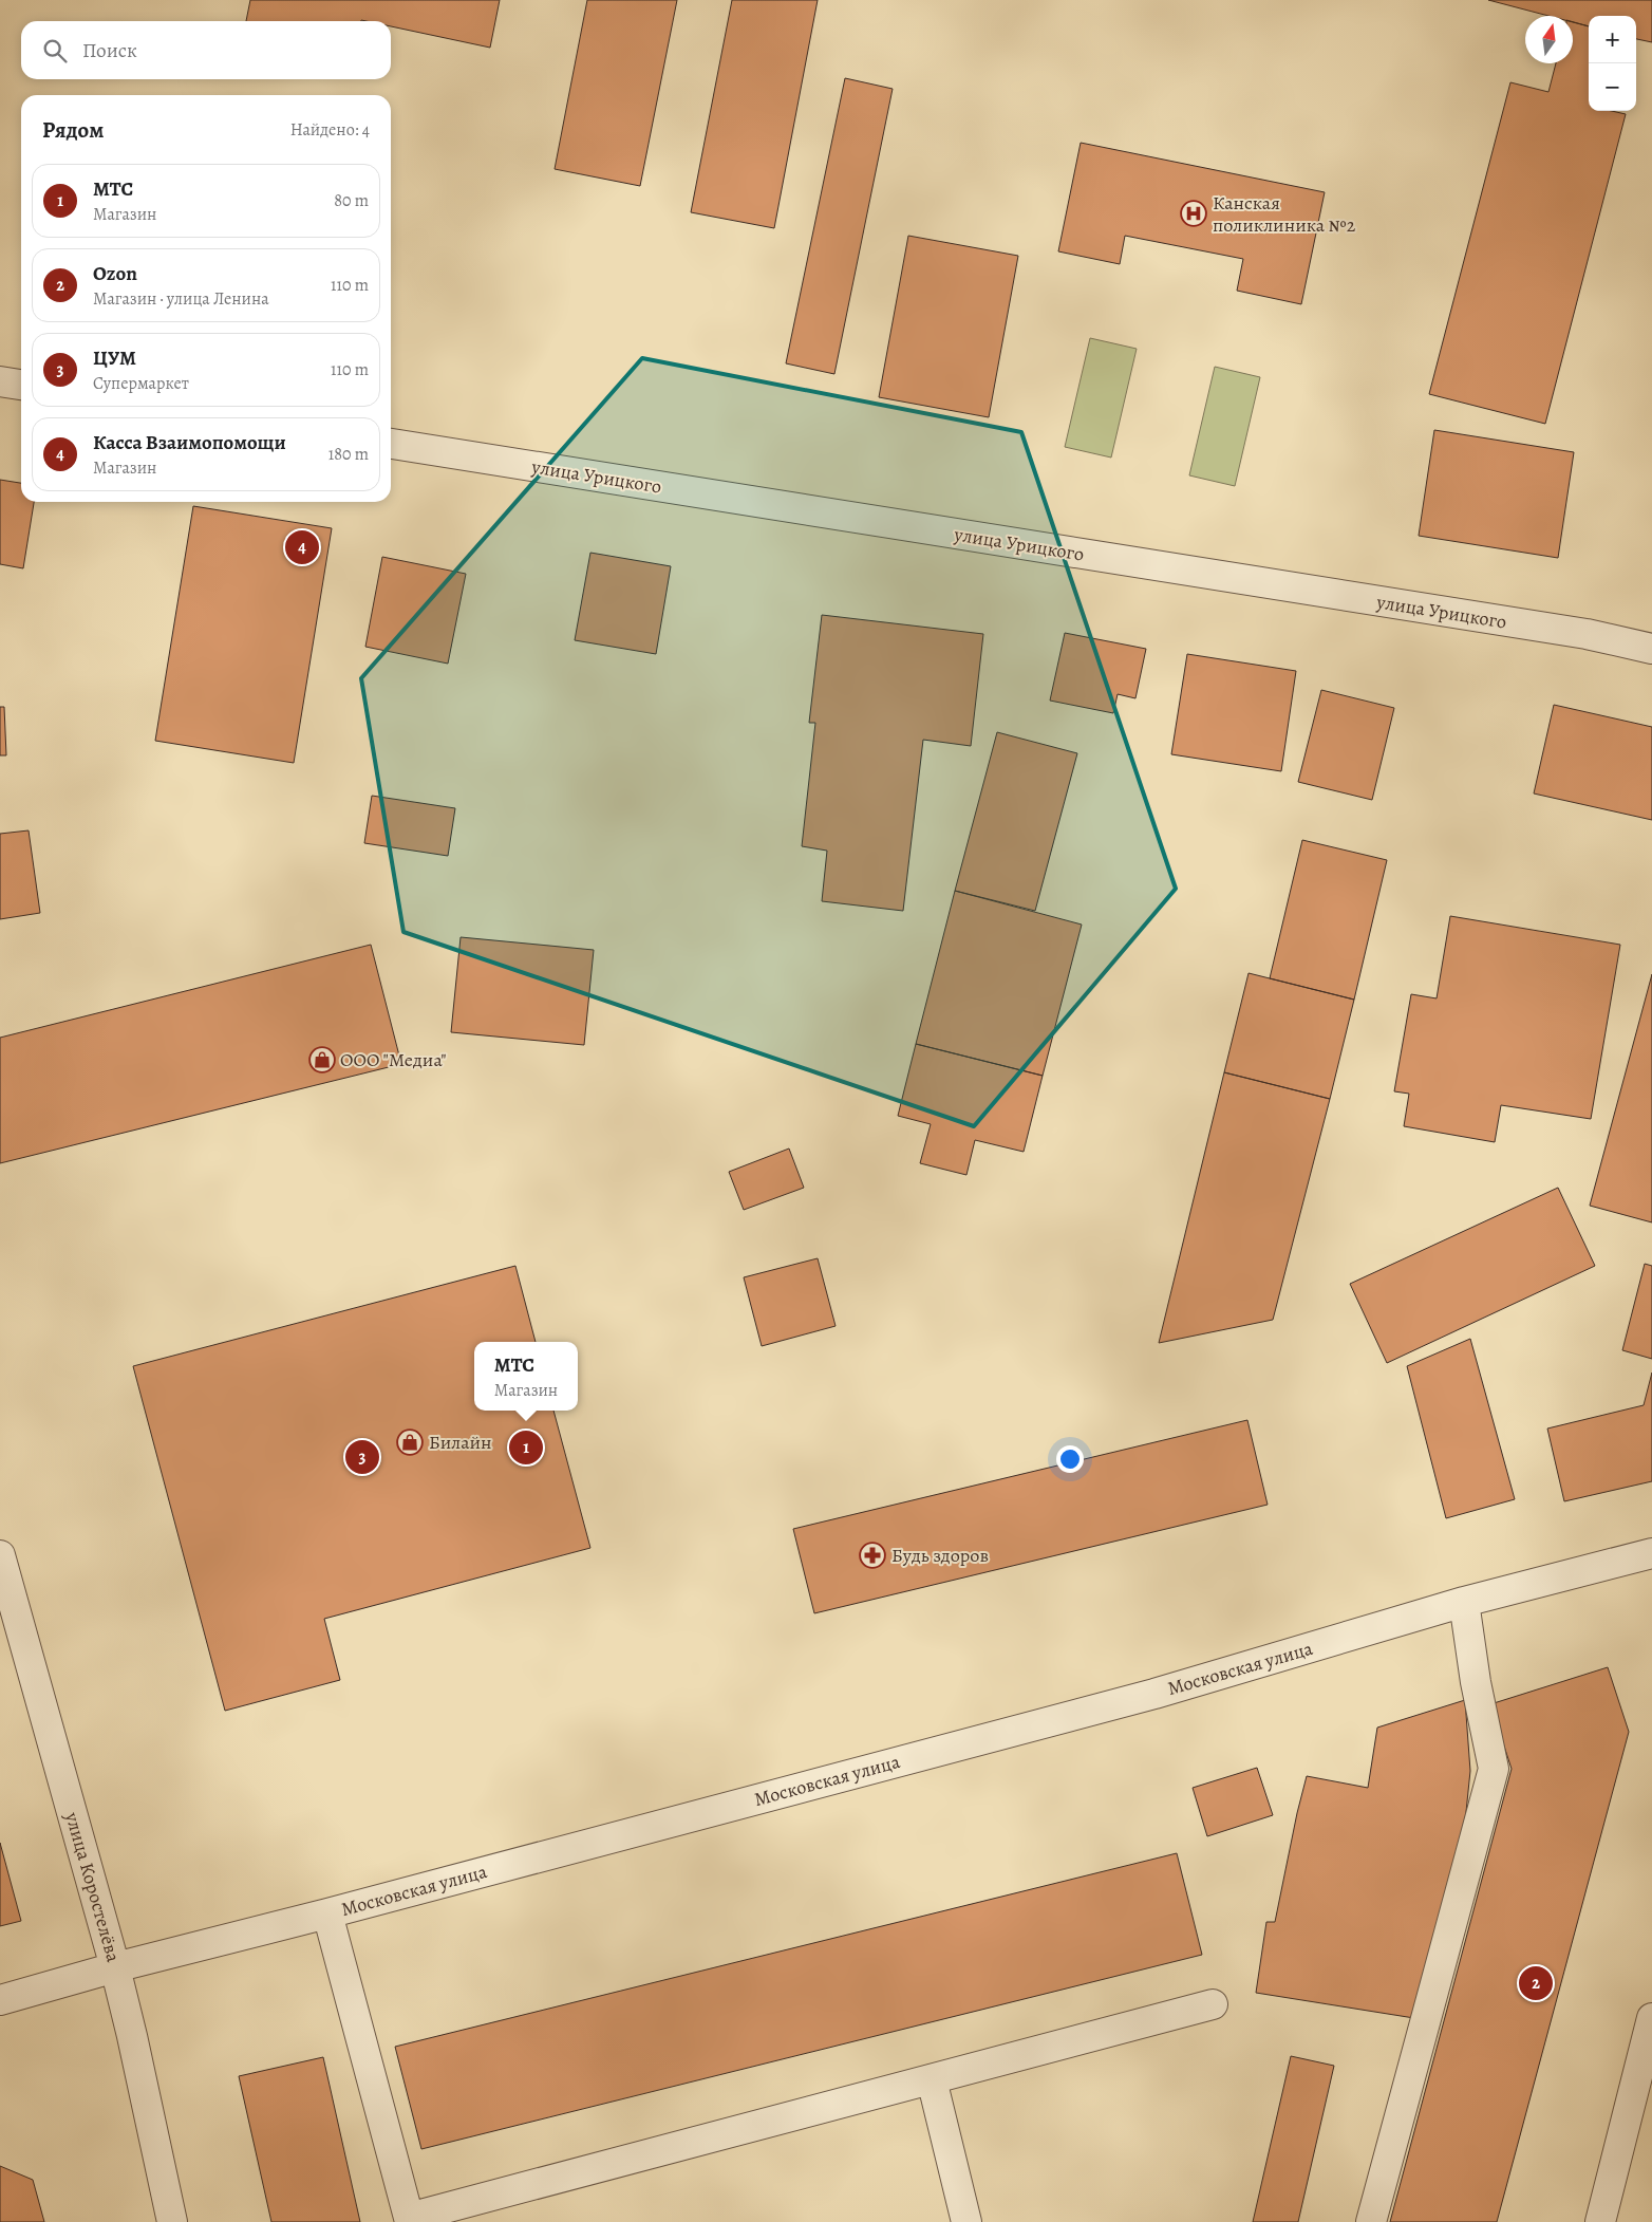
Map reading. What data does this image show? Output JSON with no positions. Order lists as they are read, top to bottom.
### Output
{
  "streets": {
    "street": ["улица Урицкого", "Московская улица", "улица Коростелёва"]
  },
  "crossings": [
    ["Московская улица", "улица Коростелёва"]
  ],
  "places": {
    "hospital": ["Канская поликлиника №2"],
    "shop": ["ООО \"Медиа\"", "Билайн"],
    "pharmacy": ["Будь здоров"]
  },
  "north": "top",
  "page": {
    "map_buttons": ["+", "−"],
    "search": "Поиск",
    "heading": ["Рядом", "Найдено: 4"],
    "list": [
      {
        "mark": "1",
        "name": "МТС",
        "note": "Магазин",
        "value": "80 m"
      },
      {
        "mark": "2",
        "name": "Ozon",
        "note": "Магазин · улица Ленина",
        "value": "110 m"
      },
      {
        "mark": "3",
        "name": "ЦУМ",
        "note": "Супермаркет",
        "value": "110 m"
      },
      {
        "mark": "4",
        "name": "Касса Взаимопомощи",
        "note": "Магазин",
        "value": "180 m"
      }
    ],
    "pins": [
      "4",
      "1",
      "3",
      "2"
    ],
    "popup": ["МТС", "Магазин"]
  }
}
